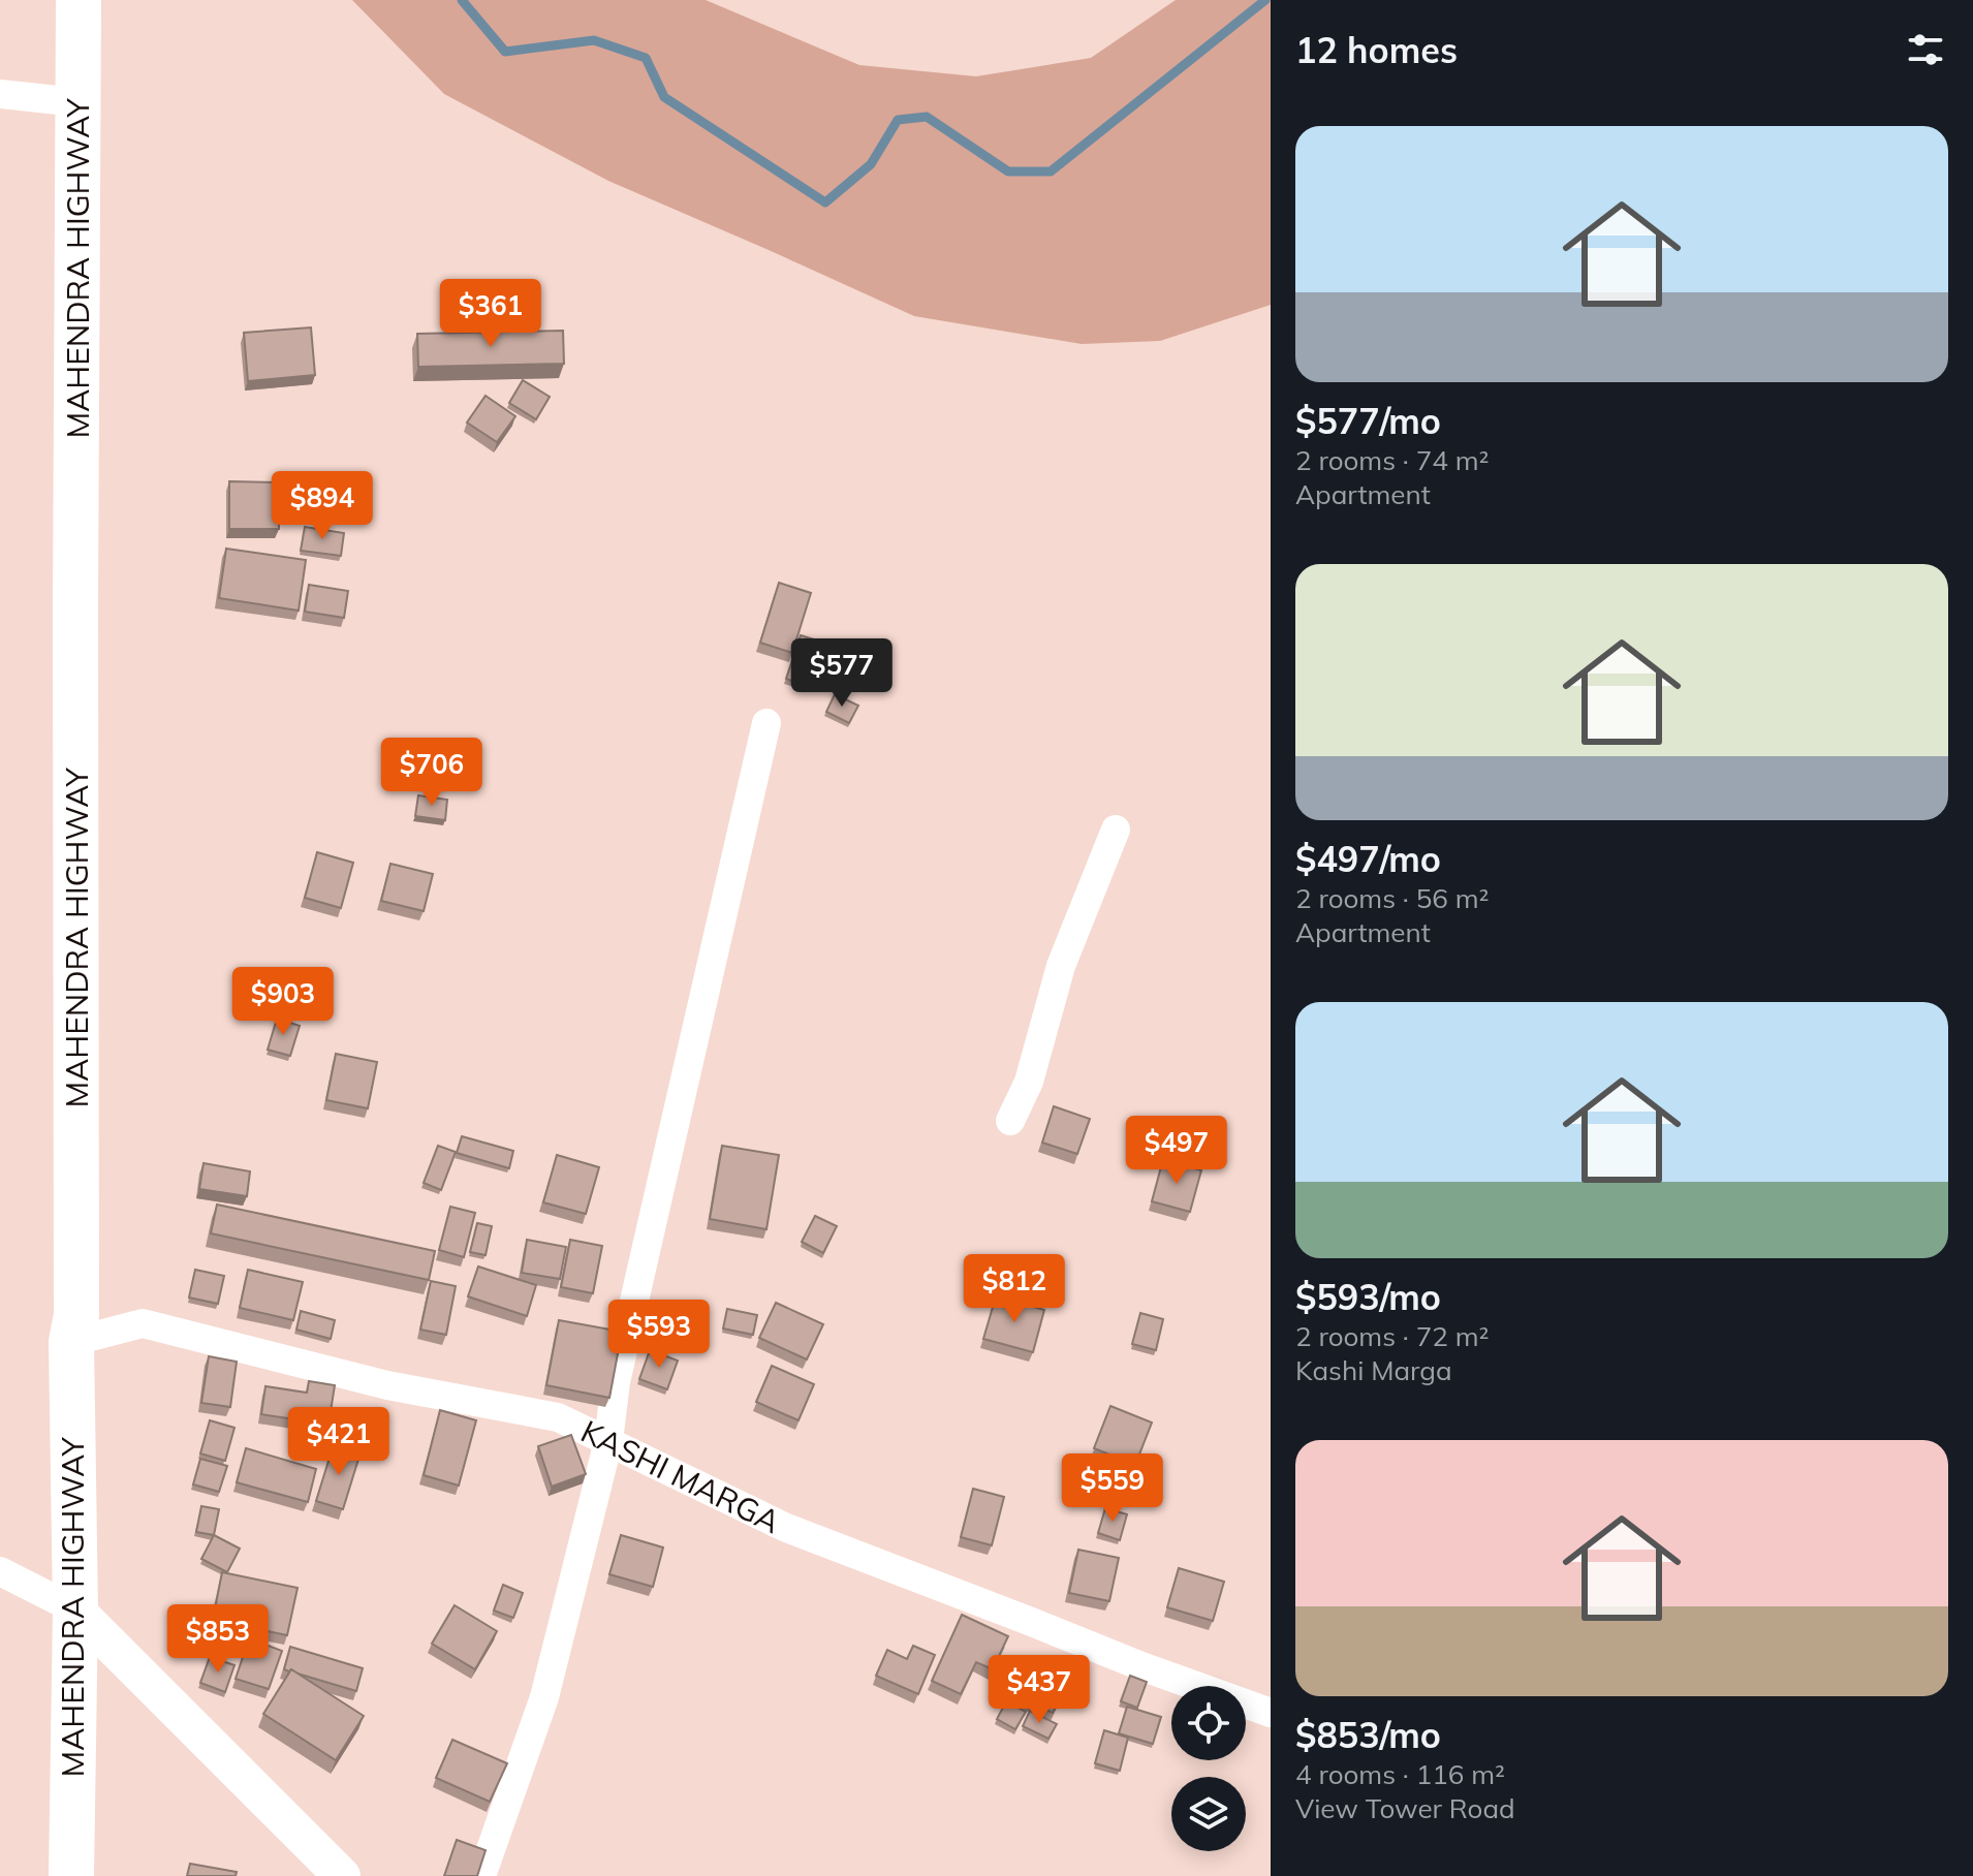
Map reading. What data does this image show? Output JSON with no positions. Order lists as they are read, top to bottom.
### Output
{
  "streets": {
    "highway": ["MAHENDRA HIGHWAY"],
    "street": ["KASHI MARGA"]
  },
  "crossings": [
    ["MAHENDRA HIGHWAY", "KASHI MARGA"]
  ],
  "page": {
    "heading": "12 homes",
    "list": [
      {
        "name": "$577/mo",
        "note": "2 rooms · 74 m² · Apartment"
      },
      {
        "name": "$497/mo",
        "note": "2 rooms · 56 m² · Apartment"
      },
      {
        "name": "$593/mo",
        "note": "2 rooms · 72 m² · Kashi Marga"
      },
      {
        "name": "$853/mo",
        "note": "4 rooms · 116 m² · View Tower Road"
      }
    ],
    "price": [
      "$361",
      "$894",
      "$577",
      "$706",
      "$903",
      "$497",
      "$812",
      "$593",
      "$421",
      "$559",
      "$853",
      "$437"
    ]
  }
}
